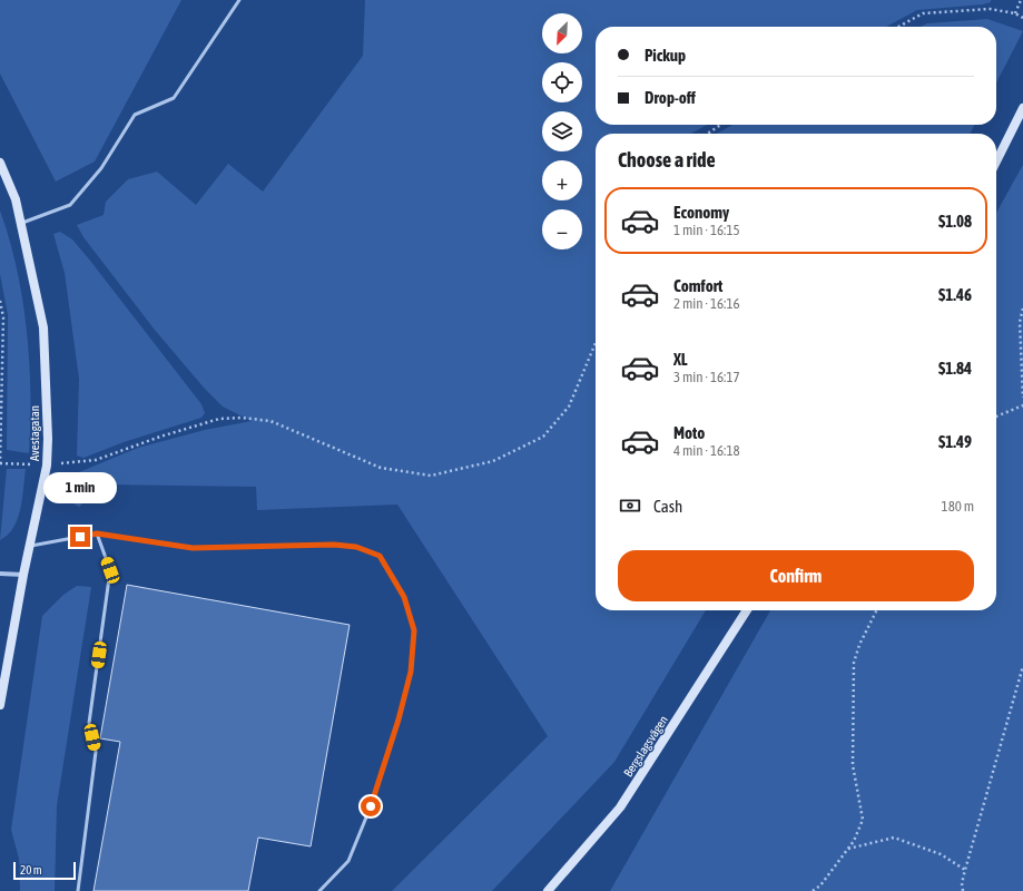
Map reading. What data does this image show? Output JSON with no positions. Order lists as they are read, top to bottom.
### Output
{
  "streets": {
    "street": ["Avestagatan", "Bergslagsvägen"]
  },
  "scale_bar": "20 m",
  "north": "bottom left",
  "page": {
    "map_buttons": ["+", "−"],
    "banner": ["Pickup", "Drop-off"],
    "heading": "Choose a ride",
    "list": [
      {
        "name": "Economy",
        "note": "1 min · 16:15",
        "value": "$1.08"
      },
      {
        "name": "Comfort",
        "note": "2 min · 16:16",
        "value": "$1.46"
      },
      {
        "name": "XL",
        "note": "3 min · 16:17",
        "value": "$1.84"
      },
      {
        "name": "Moto",
        "note": "4 min · 16:18",
        "value": "$1.49"
      }
    ],
    "bubble": "1 min",
    "pay": ["Cash", "180 m"],
    "buttons": "Confirm",
    "scale": "20 m"
  }
}
